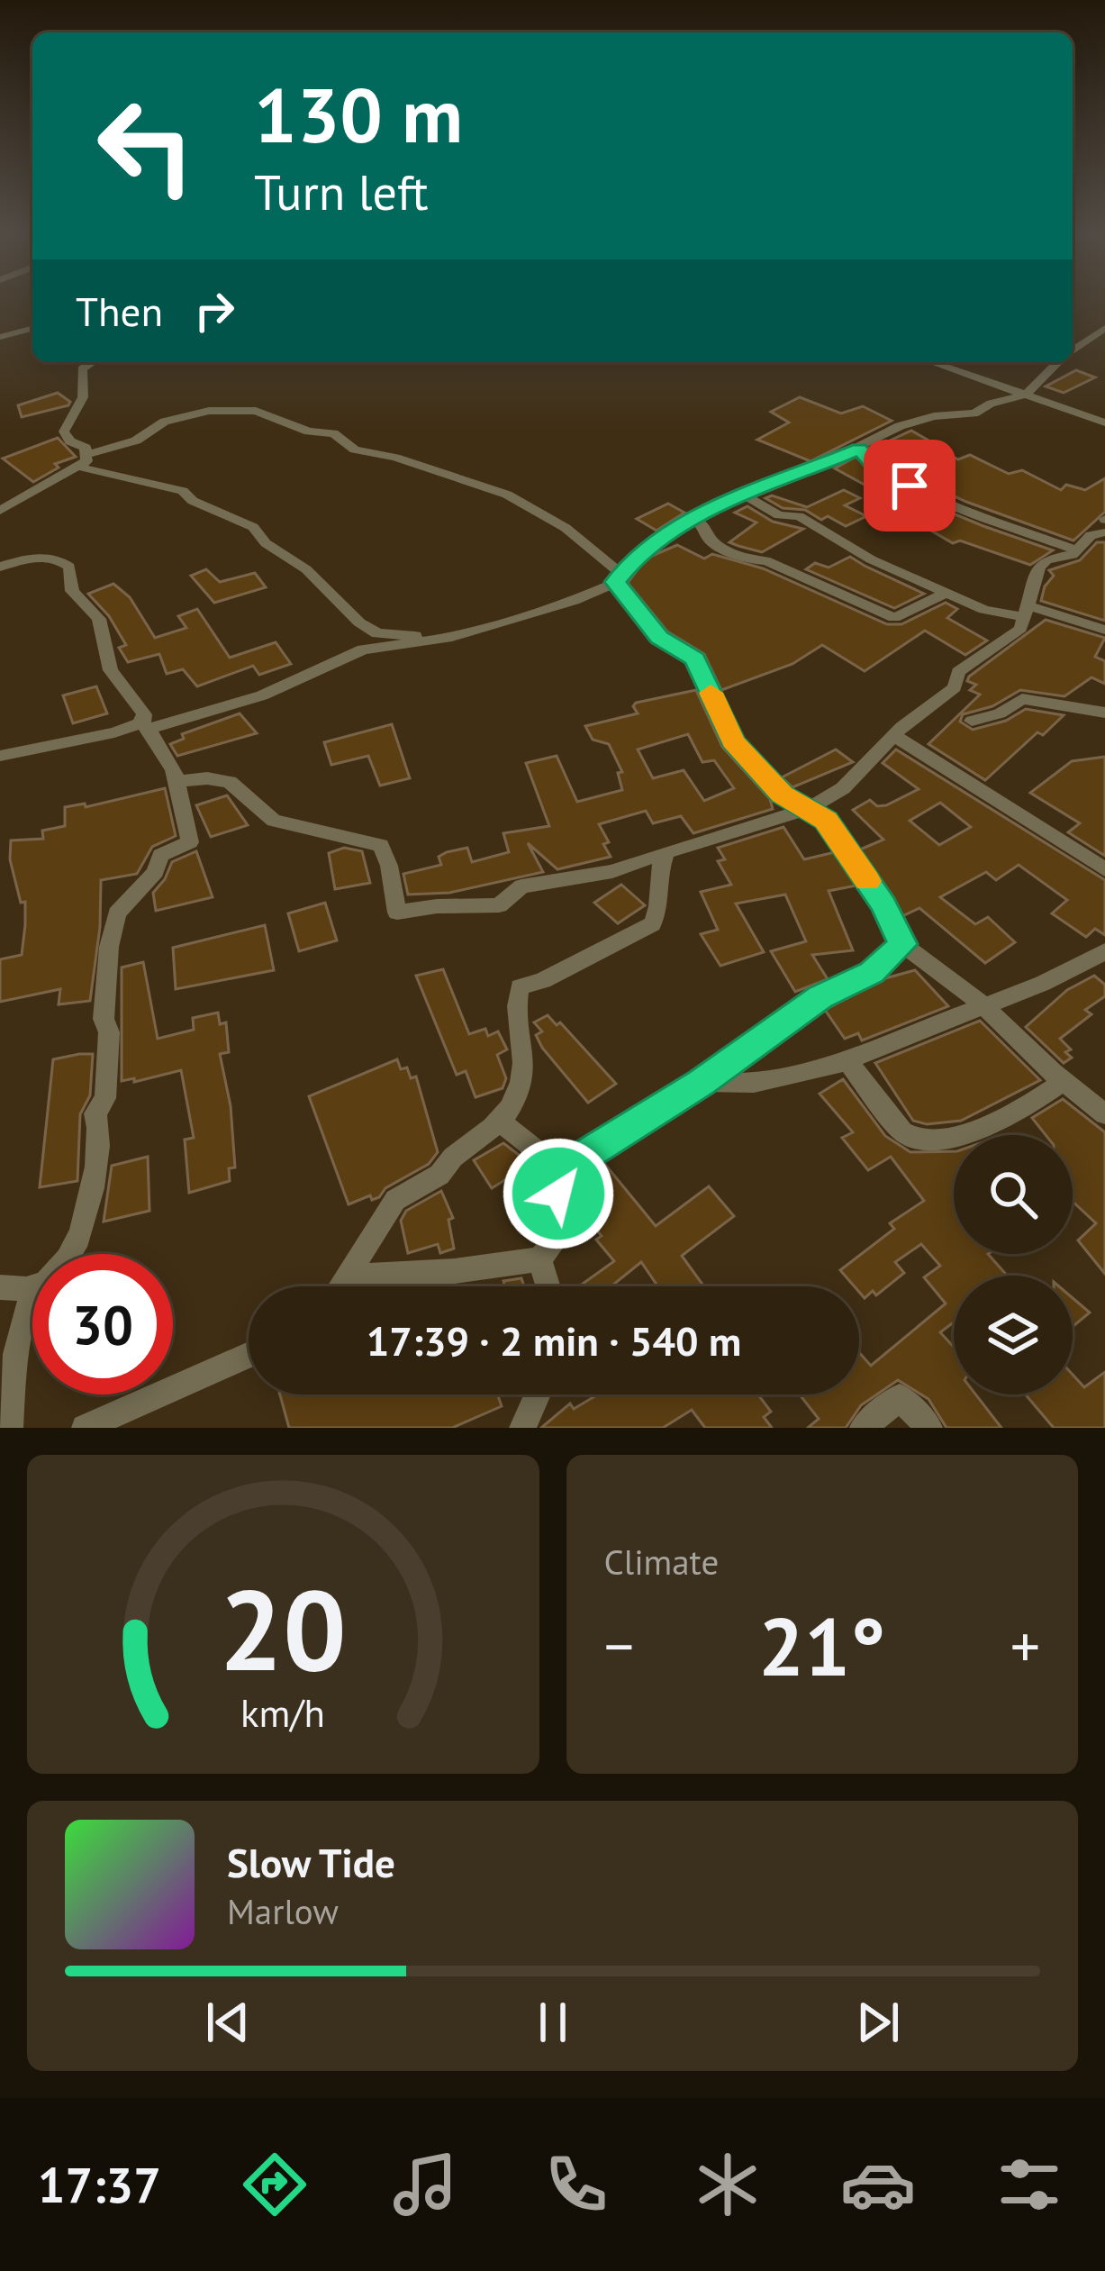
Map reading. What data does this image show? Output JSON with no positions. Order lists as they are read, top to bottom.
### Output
{
  "page": {
    "turn": ["130 m", "Turn left"],
    "then": "Then",
    "limit": "30",
    "trip": "17:39 · 2 min · 540 m",
    "tile": "Climate",
    "heat": ["−", "21°", "+"],
    "song": ["Slow Tide", "Marlow"],
    "tabs": "17:37",
    "gauge": ["20", "km/h"]
  }
}
